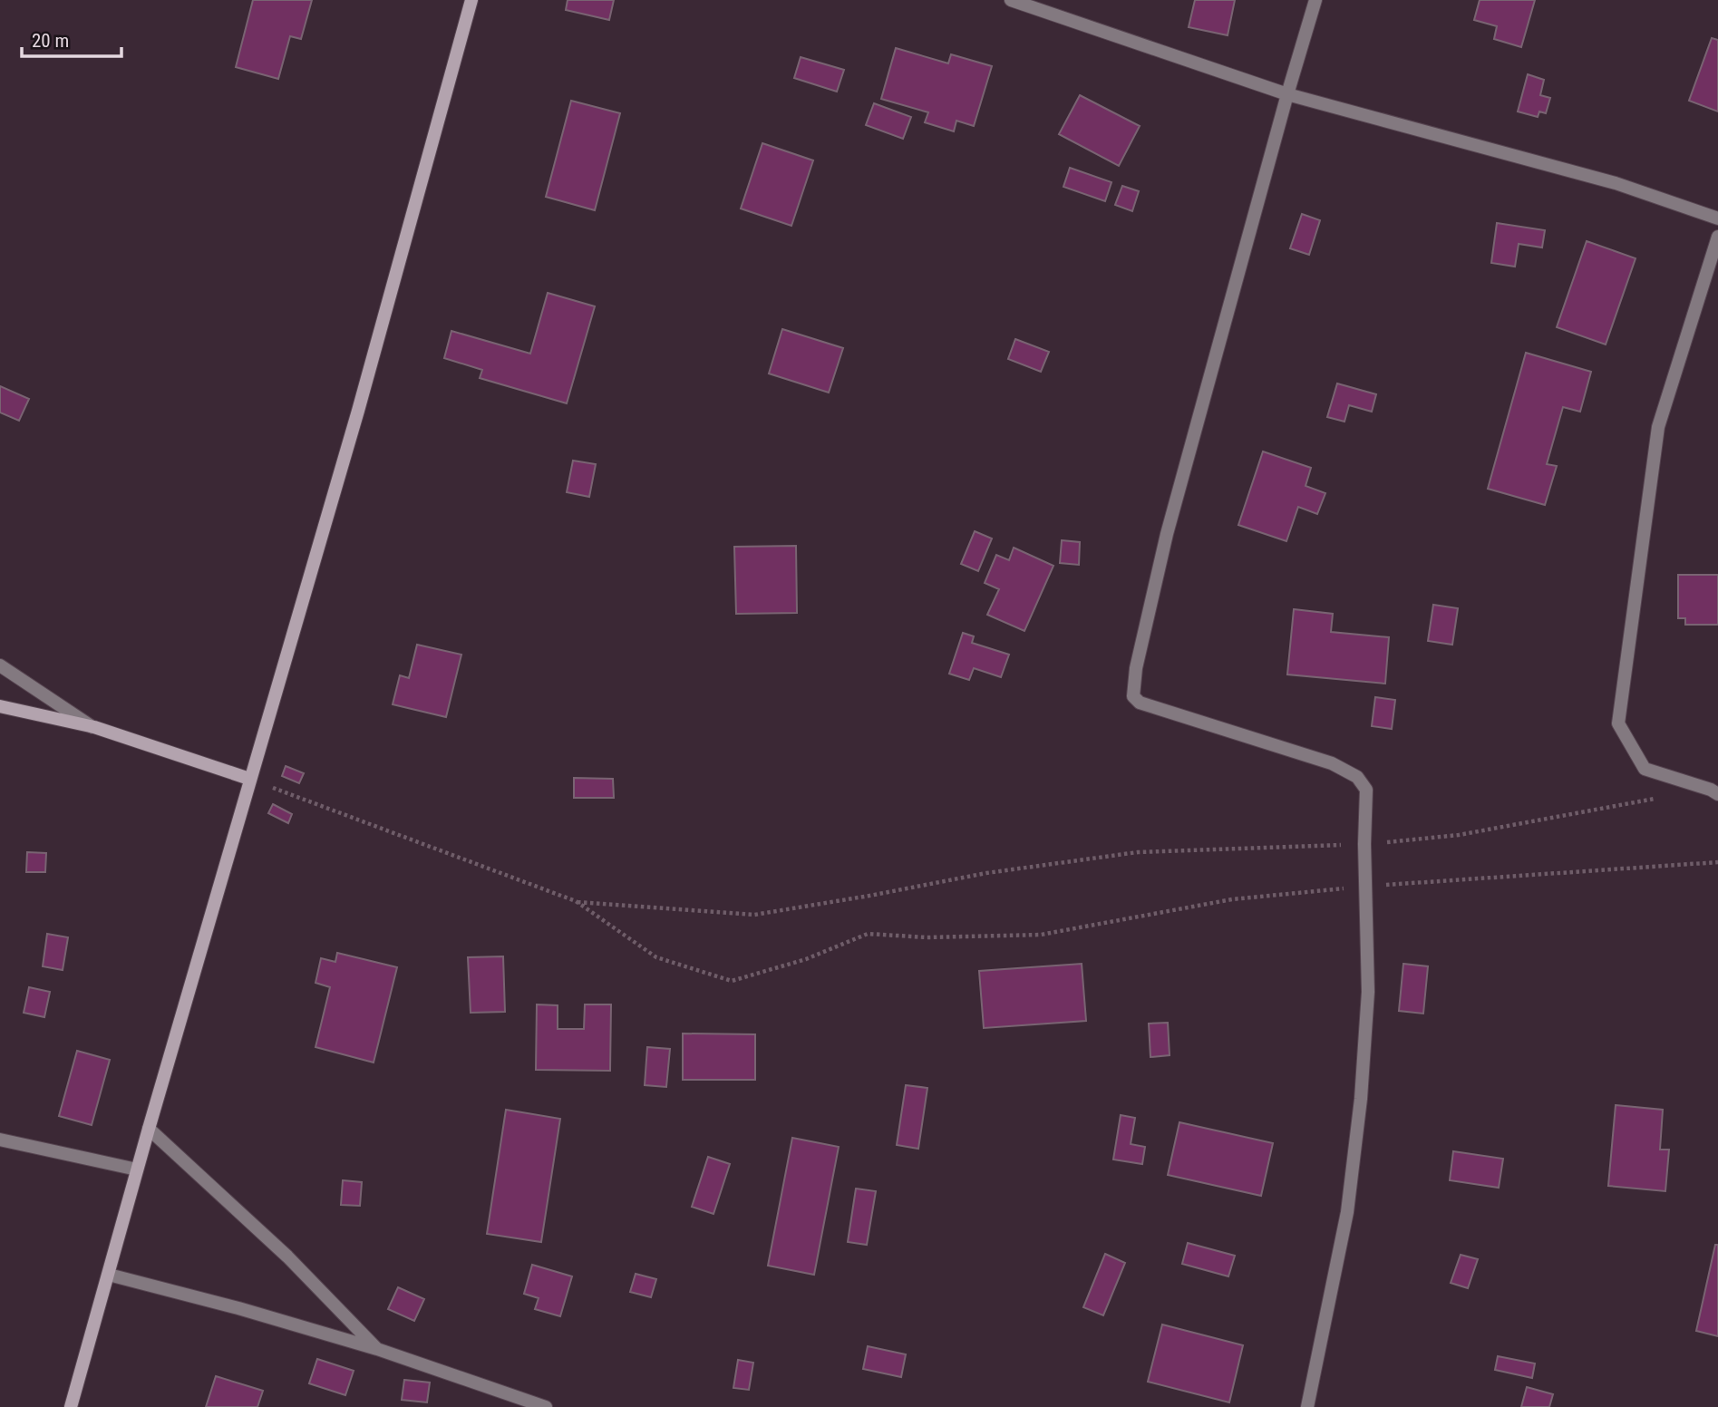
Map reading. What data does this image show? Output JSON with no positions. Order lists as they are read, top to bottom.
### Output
{
  "scale_bar": "20 m"
}
